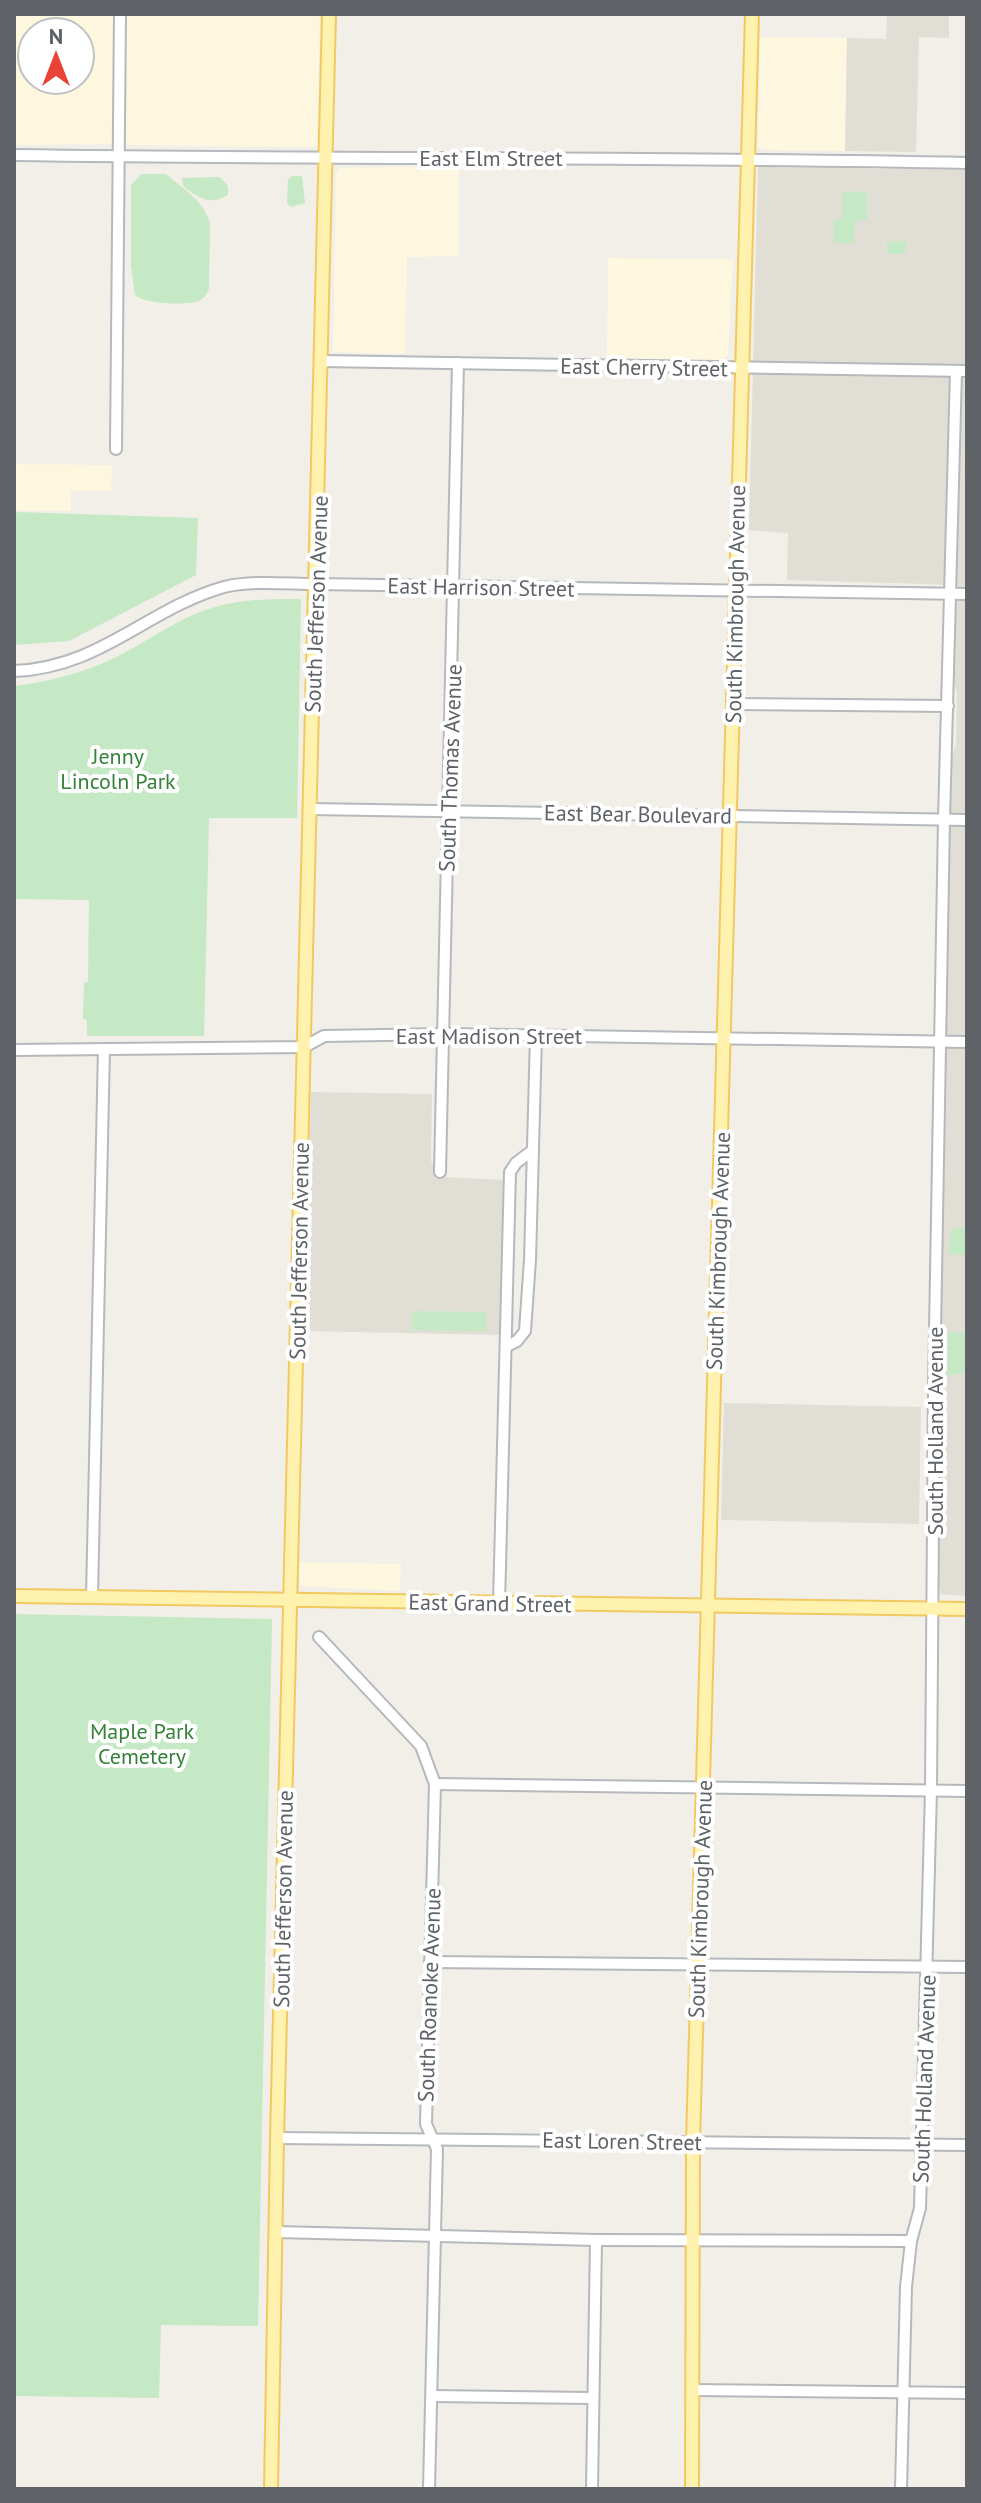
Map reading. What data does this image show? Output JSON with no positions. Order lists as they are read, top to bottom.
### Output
{
  "streets": {
    "main road": ["South Jefferson Avenue", "South Kimbrough Avenue", "East Grand Street"],
    "street": [
      "East Elm Street",
      "East Cherry Street",
      "East Harrison Street",
      "South Thomas Avenue",
      "East Bear Boulevard",
      "East Madison Street",
      "South Holland Avenue",
      "South Roanoke Avenue",
      "East Loren Street"
    ]
  },
  "crossings": [
    ["East Elm Street", "South Jefferson Avenue"],
    ["East Elm Street", "South Kimbrough Avenue"],
    ["East Cherry Street", "South Jefferson Avenue"],
    ["East Cherry Street", "South Kimbrough Avenue"],
    ["East Cherry Street", "South Thomas Avenue"],
    ["East Cherry Street", "South Holland Avenue"],
    ["East Harrison Street", "South Jefferson Avenue"],
    ["East Harrison Street", "South Kimbrough Avenue"],
    ["East Harrison Street", "South Thomas Avenue"],
    ["East Harrison Street", "South Holland Avenue"],
    ["South Jefferson Avenue", "East Bear Boulevard"],
    ["South Jefferson Avenue", "East Madison Street"],
    ["South Jefferson Avenue", "East Grand Street"],
    ["South Jefferson Avenue", "East Loren Street"],
    ["South Kimbrough Avenue", "East Bear Boulevard"],
    ["South Kimbrough Avenue", "East Madison Street"],
    ["South Kimbrough Avenue", "East Grand Street"],
    ["South Kimbrough Avenue", "East Loren Street"],
    ["South Thomas Avenue", "East Bear Boulevard"],
    ["South Thomas Avenue", "East Madison Street"],
    ["East Bear Boulevard", "South Holland Avenue"],
    ["East Madison Street", "South Holland Avenue"],
    ["South Holland Avenue", "East Grand Street"],
    ["South Holland Avenue", "East Loren Street"],
    ["South Roanoke Avenue", "East Loren Street"]
  ],
  "parks": ["Jenny Lincoln Park", "Maple Park Cemetery"],
  "north": "top"
}
